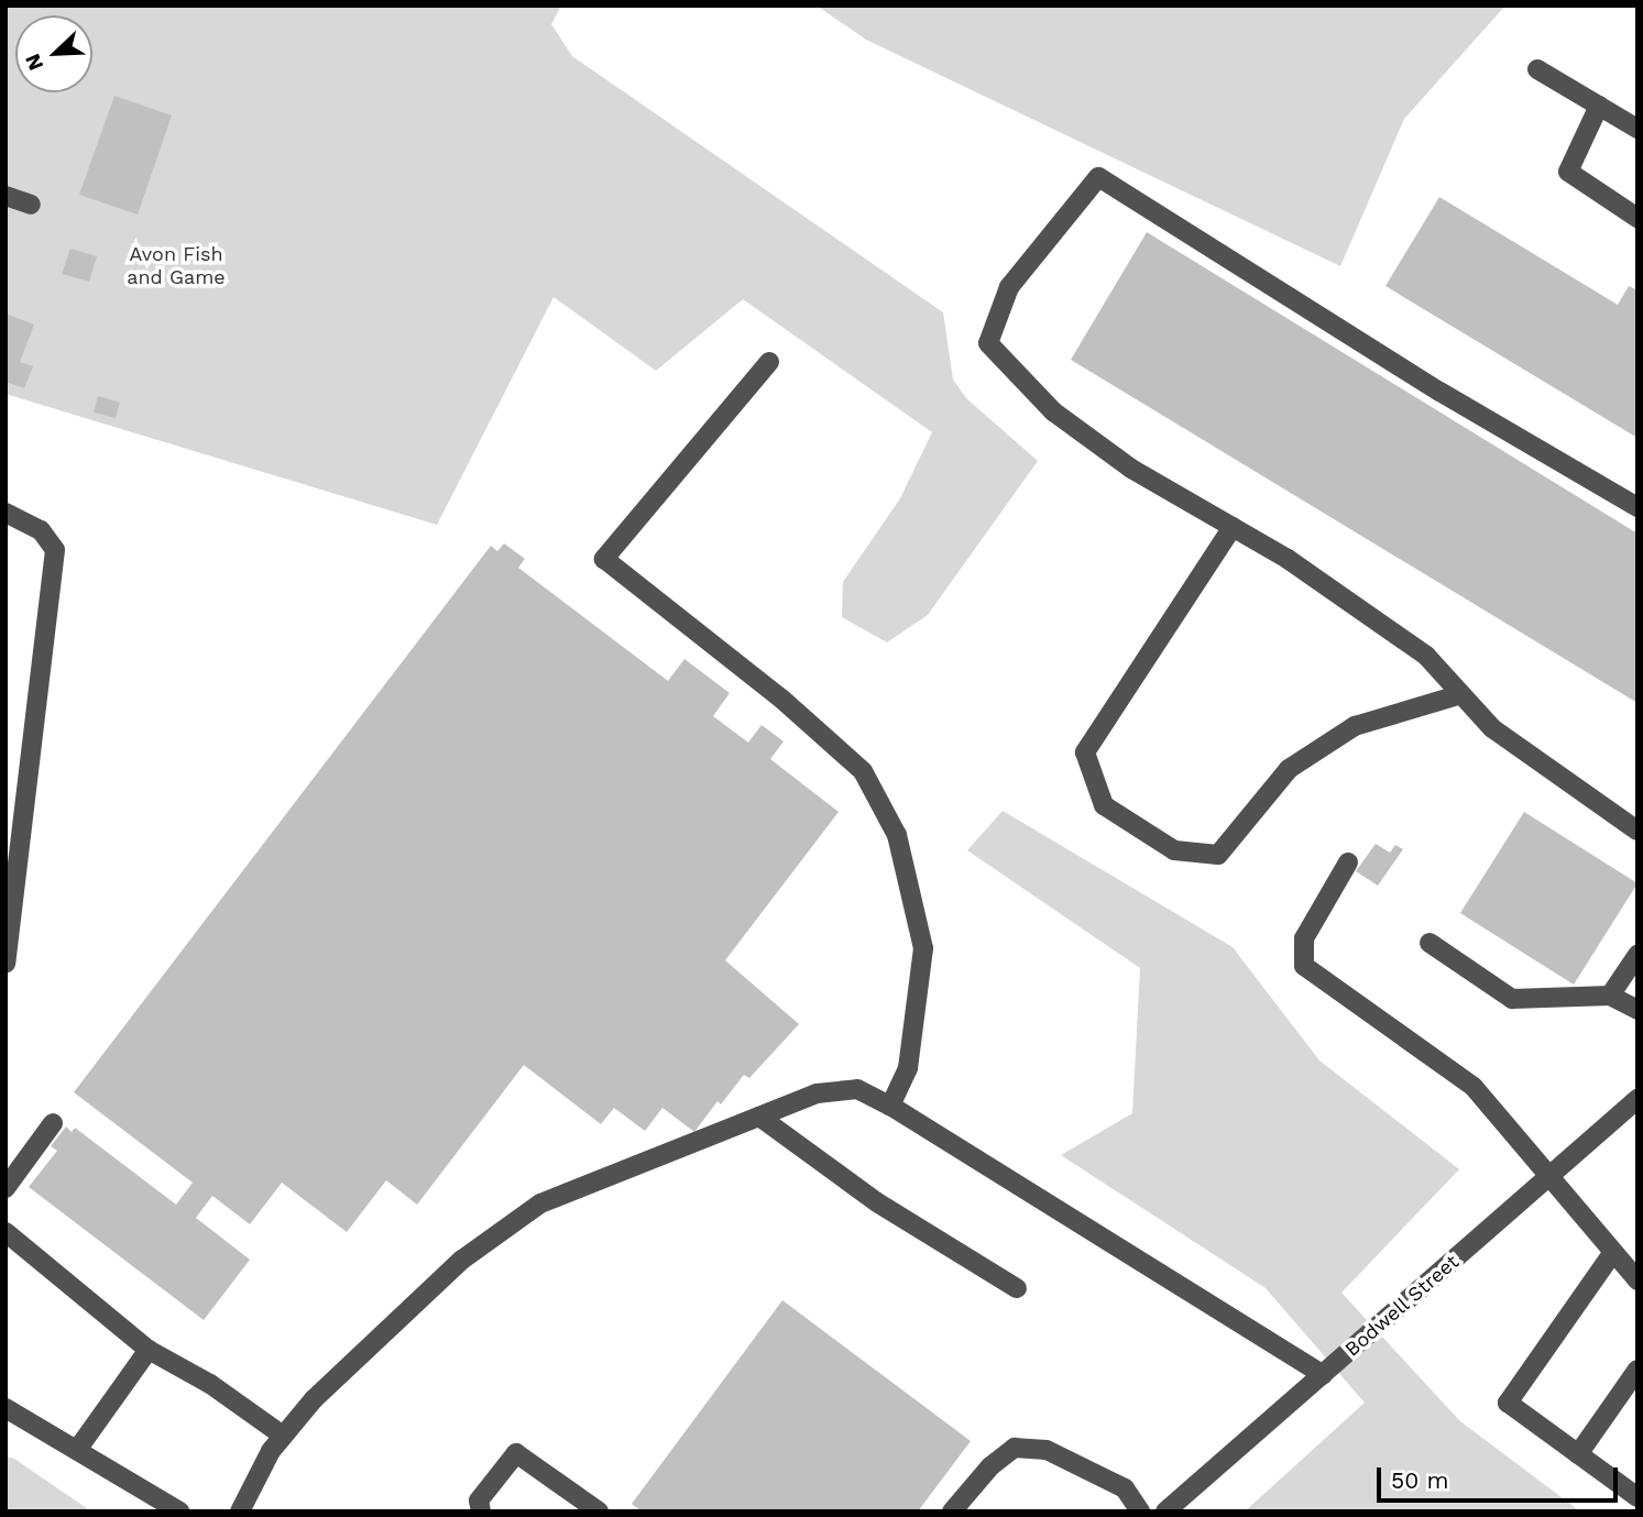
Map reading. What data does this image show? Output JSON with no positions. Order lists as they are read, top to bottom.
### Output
{
  "streets": {
    "street": ["Bodwell Street"]
  },
  "parks": ["Avon Fish and Game"],
  "scale_bar": "50 m",
  "north": "bottom left"
}
